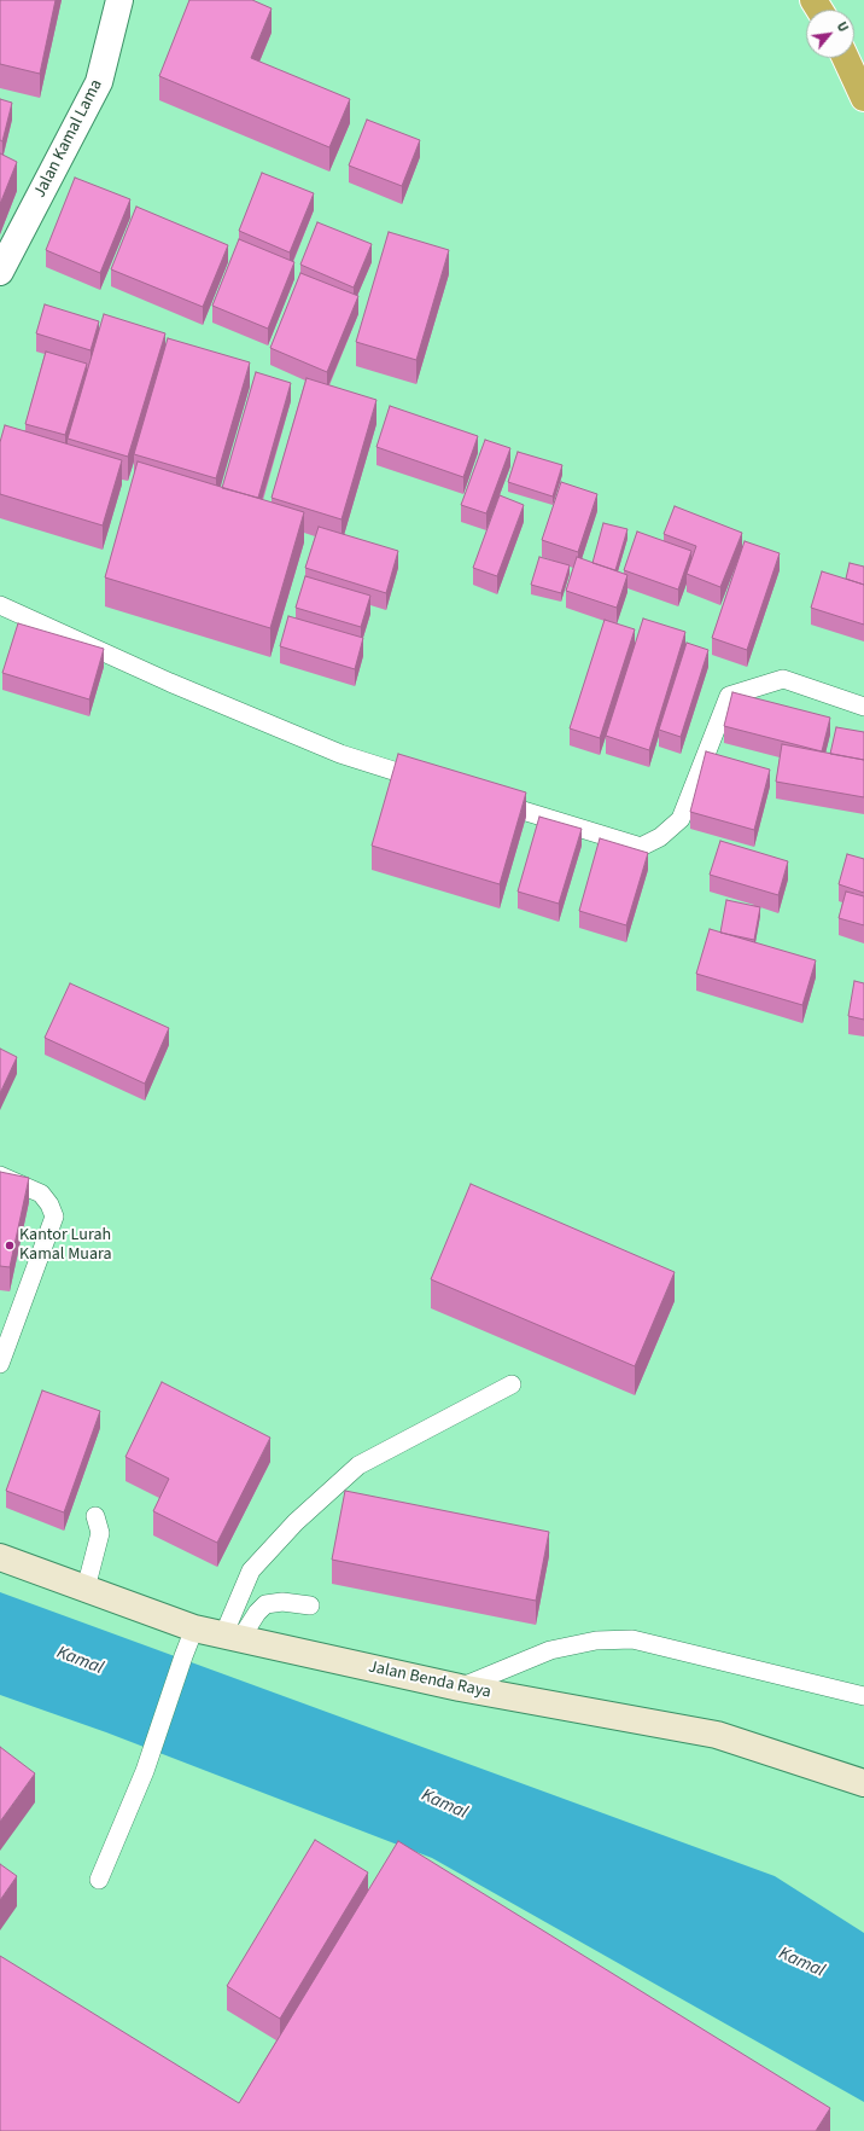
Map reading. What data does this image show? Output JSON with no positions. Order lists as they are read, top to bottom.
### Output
{
  "streets": {
    "main road": ["Jalan Benda Raya"],
    "street": ["Jalan Kamal Lama"]
  },
  "water": ["Kamal"],
  "places": ["Kantor Lurah Kamal Muara"],
  "north": "top right"
}
